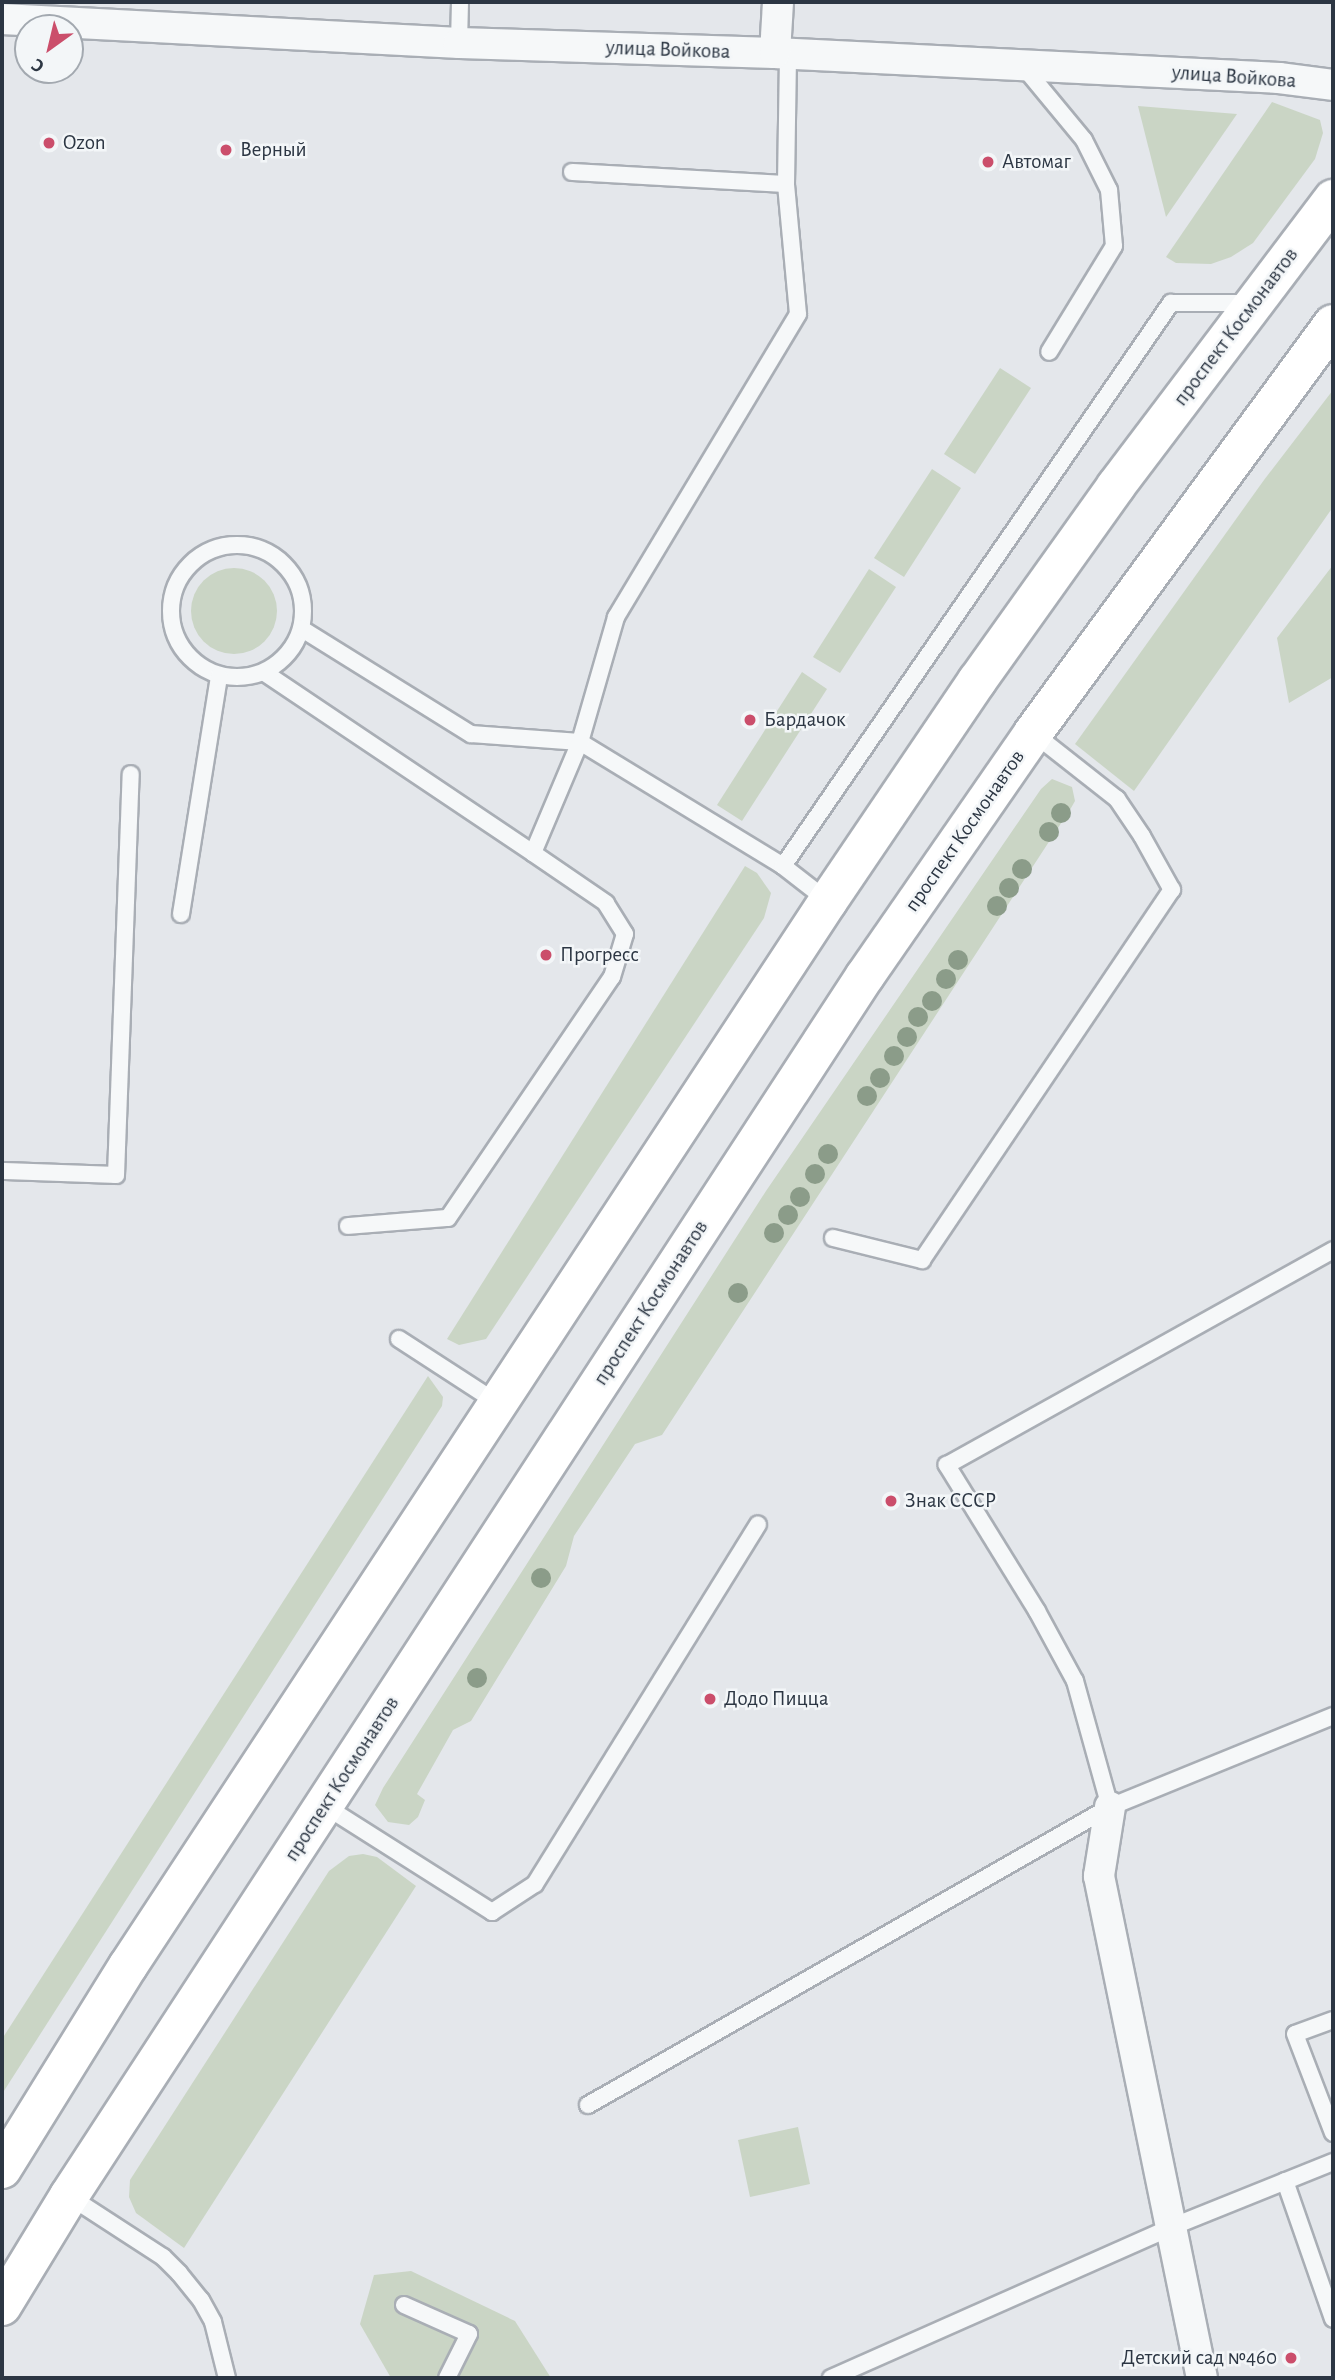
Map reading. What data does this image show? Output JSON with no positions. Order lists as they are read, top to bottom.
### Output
{
  "streets": {
    "main road": ["проспект Космонавтов"],
    "street": ["улица Войкова"]
  },
  "places": [
    "Ozon",
    "Верный",
    "Автомаг",
    "Бардачок",
    "Прогресс",
    "Знак СССР",
    "Додо Пицца",
    "Детский сад №460"
  ],
  "north": "bottom left"
}
